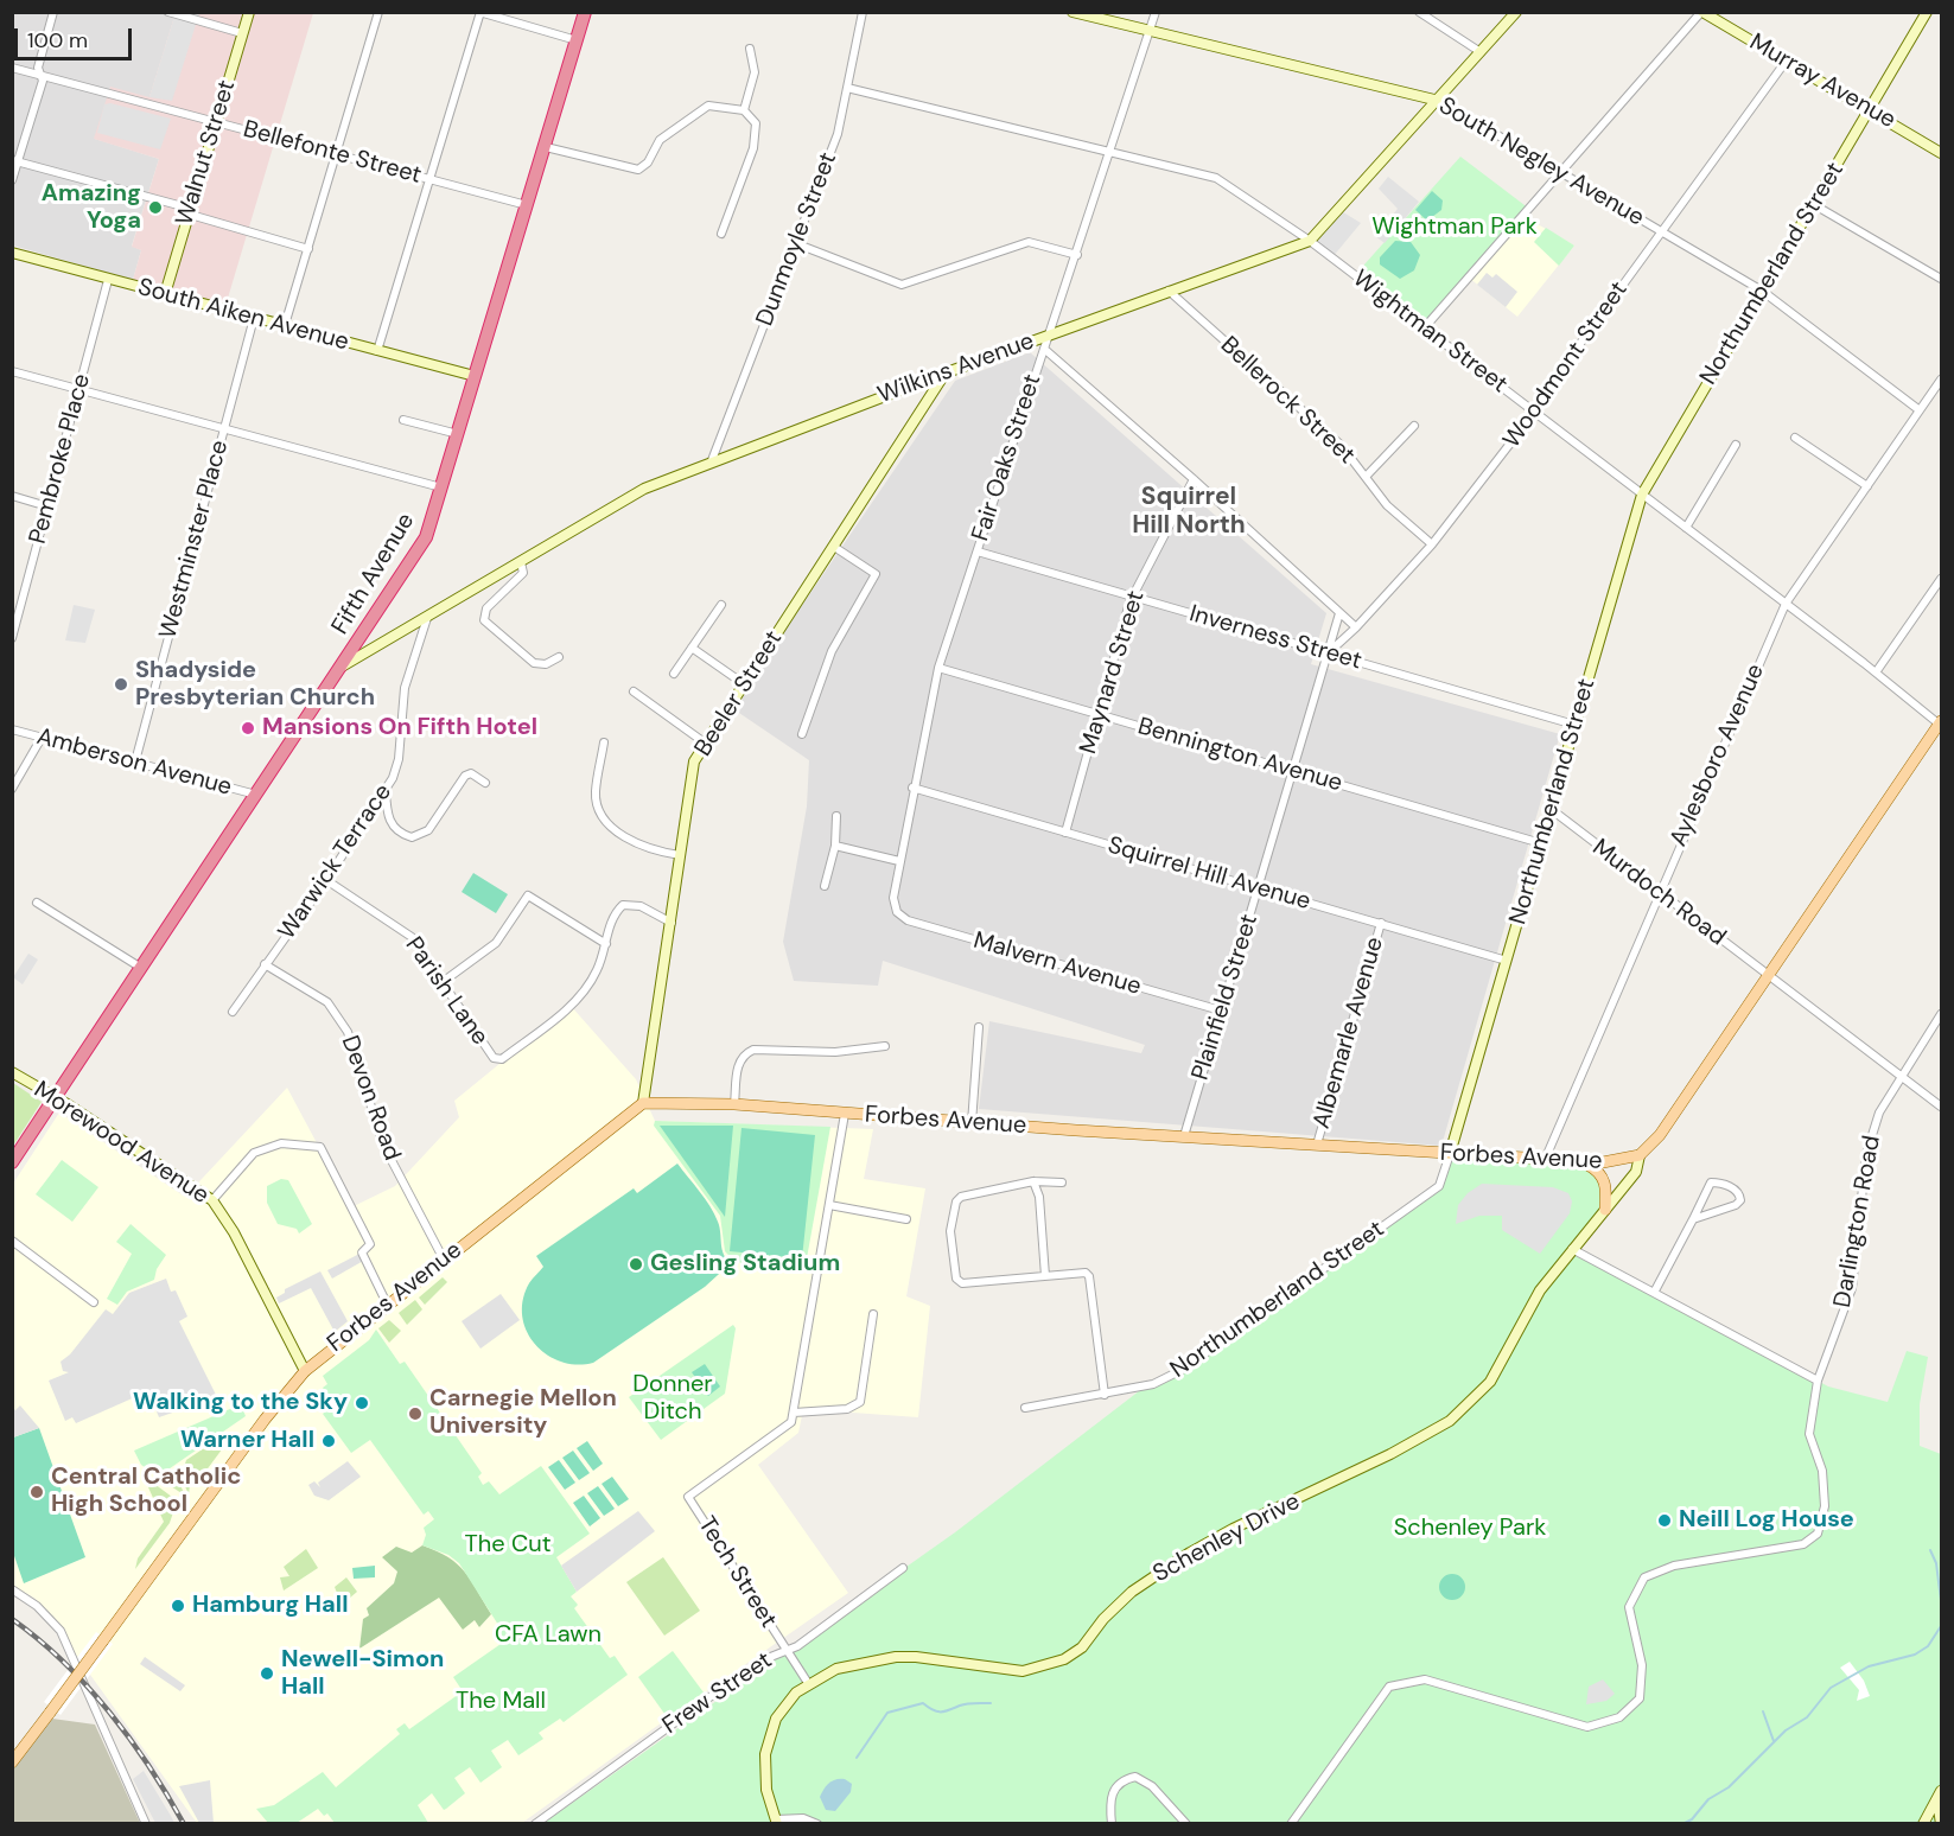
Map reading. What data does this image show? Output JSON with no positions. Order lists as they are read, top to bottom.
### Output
{
  "streets": {
    "highway": ["Fifth Avenue"],
    "main road": ["Forbes Avenue"],
    "street": [
      "Murray Avenue",
      "Walnut Street",
      "Bellefonte Street",
      "South Negley Avenue",
      "Dunmoyle Street",
      "Northumberland Street",
      "South Aiken Avenue",
      "Wightman Street",
      "Woodmont Street",
      "Wilkins Avenue",
      "Bellerock Street",
      "Fair Oaks Street",
      "Pembroke Place",
      "Westminster Place",
      "Inverness Street",
      "Maynard Street",
      "Beeler Street",
      "Bennington Avenue",
      "Aylesboro Avenue",
      "Amberson Avenue",
      "Warwick Terrace",
      "Squirrel Hill Avenue",
      "Murdoch Road",
      "Malvern Avenue",
      "Parish Lane",
      "Plainfield Street",
      "Albemarle Avenue",
      "Devon Road",
      "Morewood Avenue",
      "Darlington Road",
      "Schenley Drive",
      "Tech Street",
      "Frew Street"
    ]
  },
  "crossings": [
    ["Murray Avenue", "Northumberland Street"],
    ["Murray Avenue", "Woodmont Street"],
    ["Walnut Street", "Bellefonte Street"],
    ["Walnut Street", "South Aiken Avenue"],
    ["Bellefonte Street", "Fifth Avenue"],
    ["South Negley Avenue", "Northumberland Street"],
    ["South Negley Avenue", "Woodmont Street"],
    ["South Negley Avenue", "Wilkins Avenue"],
    ["South Negley Avenue", "Fair Oaks Street"],
    ["South Negley Avenue", "Aylesboro Avenue"],
    ["Dunmoyle Street", "Wightman Street"],
    ["Dunmoyle Street", "Wilkins Avenue"],
    ["Northumberland Street", "Wightman Street"],
    ["Northumberland Street", "Inverness Street"],
    ["Northumberland Street", "Bennington Avenue"],
    ["Northumberland Street", "Squirrel Hill Avenue"],
    ["Northumberland Street", "Murdoch Road"],
    ["Northumberland Street", "Forbes Avenue"],
    ["South Aiken Avenue", "Pembroke Place"],
    ["South Aiken Avenue", "Westminster Place"],
    ["South Aiken Avenue", "Fifth Avenue"],
    ["Wightman Street", "Woodmont Street"],
    ["Wightman Street", "Wilkins Avenue"],
    ["Wightman Street", "Fair Oaks Street"],
    ["Wightman Street", "Aylesboro Avenue"],
    ["Woodmont Street", "Bellerock Street"],
    ["Woodmont Street", "Inverness Street"],
    ["Woodmont Street", "Plainfield Street"],
    ["Wilkins Avenue", "Bellerock Street"],
    ["Wilkins Avenue", "Fair Oaks Street"],
    ["Wilkins Avenue", "Fifth Avenue"],
    ["Wilkins Avenue", "Beeler Street"],
    ["Wilkins Avenue", "Warwick Terrace"],
    ["Fair Oaks Street", "Inverness Street"],
    ["Fair Oaks Street", "Bennington Avenue"],
    ["Fair Oaks Street", "Squirrel Hill Avenue"],
    ["Fair Oaks Street", "Malvern Avenue"],
    ["Westminster Place", "Amberson Avenue"],
    ["Fifth Avenue", "Amberson Avenue"],
    ["Fifth Avenue", "Morewood Avenue"],
    ["Inverness Street", "Maynard Street"],
    ["Inverness Street", "Plainfield Street"],
    ["Maynard Street", "Bennington Avenue"],
    ["Maynard Street", "Squirrel Hill Avenue"],
    ["Beeler Street", "Forbes Avenue"],
    ["Bennington Avenue", "Plainfield Street"],
    ["Aylesboro Avenue", "Murdoch Road"],
    ["Aylesboro Avenue", "Forbes Avenue"],
    ["Warwick Terrace", "Parish Lane"],
    ["Warwick Terrace", "Devon Road"],
    ["Squirrel Hill Avenue", "Plainfield Street"],
    ["Squirrel Hill Avenue", "Albemarle Avenue"],
    ["Murdoch Road", "Darlington Road"],
    ["Malvern Avenue", "Plainfield Street"],
    ["Plainfield Street", "Forbes Avenue"],
    ["Albemarle Avenue", "Forbes Avenue"],
    ["Devon Road", "Forbes Avenue"],
    ["Forbes Avenue", "Morewood Avenue"],
    ["Forbes Avenue", "Schenley Drive"],
    ["Schenley Drive", "Tech Street"],
    ["Tech Street", "Frew Street"]
  ],
  "districts": ["Squirrel Hill North"],
  "parks": [
    "Wightman Park",
    "Donner Ditch",
    "Schenley Park",
    "The Cut",
    "CFA Lawn",
    "The Mall"
  ],
  "places": [
    "Amazing Yoga",
    "Shadyside Presbyterian Church",
    "Mansions On Fifth Hotel",
    "Gesling Stadium",
    "Walking to the Sky",
    "Carnegie Mellon University",
    "Warner Hall",
    "Central Catholic High School",
    "Neill Log House",
    "Hamburg Hall",
    "Newell-Simon Hall"
  ],
  "scale_bar": "100 m"
}
